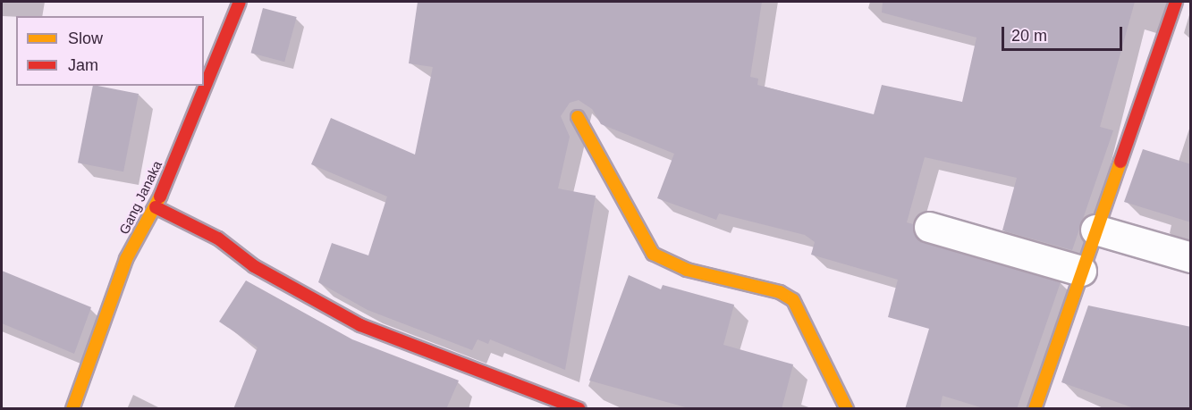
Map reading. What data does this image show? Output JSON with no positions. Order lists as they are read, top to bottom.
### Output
{
  "streets": {
    "street": ["Gang Janaka"]
  },
  "legend": ["Slow", "Jam"],
  "scale_bar": "20 m"
}
